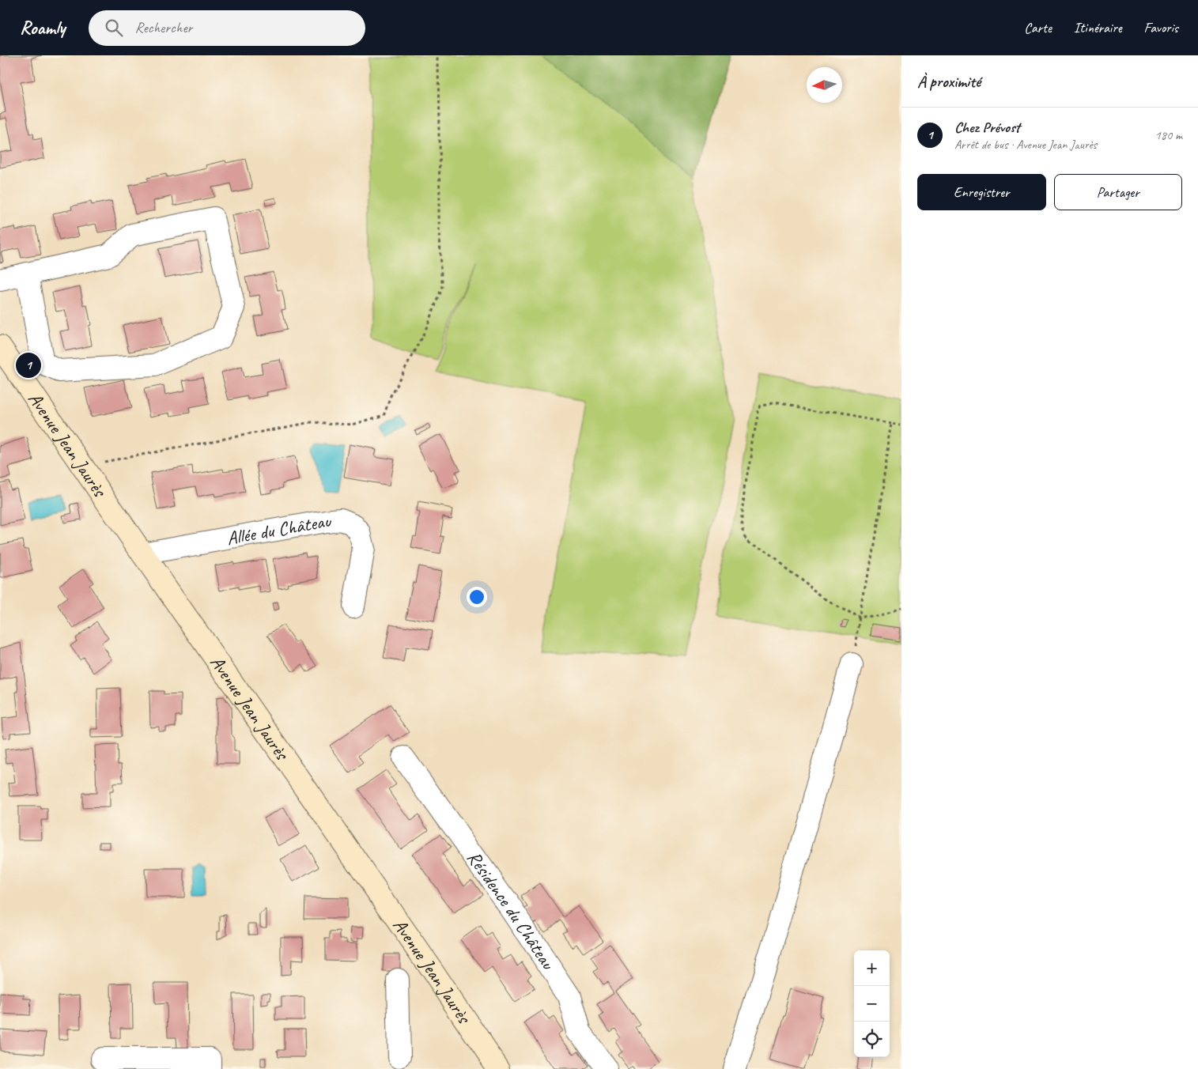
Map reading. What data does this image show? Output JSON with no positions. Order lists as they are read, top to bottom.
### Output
{
  "streets": {
    "main road": ["Avenue Jean Jaurès"],
    "street": ["Allée du Château", "Résidence du Château"]
  },
  "crossings": [
    ["Avenue Jean Jaurès", "Allée du Château"]
  ],
  "north": "left",
  "page": {
    "header": "Roamly",
    "search": "Rechercher",
    "nav": ["Carte", "Itinéraire", "Favoris"],
    "heading": "À proximité",
    "list": [
      {
        "mark": "1",
        "name": "Chez Prévost",
        "note": "Arrêt de bus · Avenue Jean Jaurès",
        "value": "180 m"
      }
    ],
    "buttons": ["Enregistrer", "Partager"],
    "pins": "1",
    "map_buttons": ["+", "−"]
  }
}
